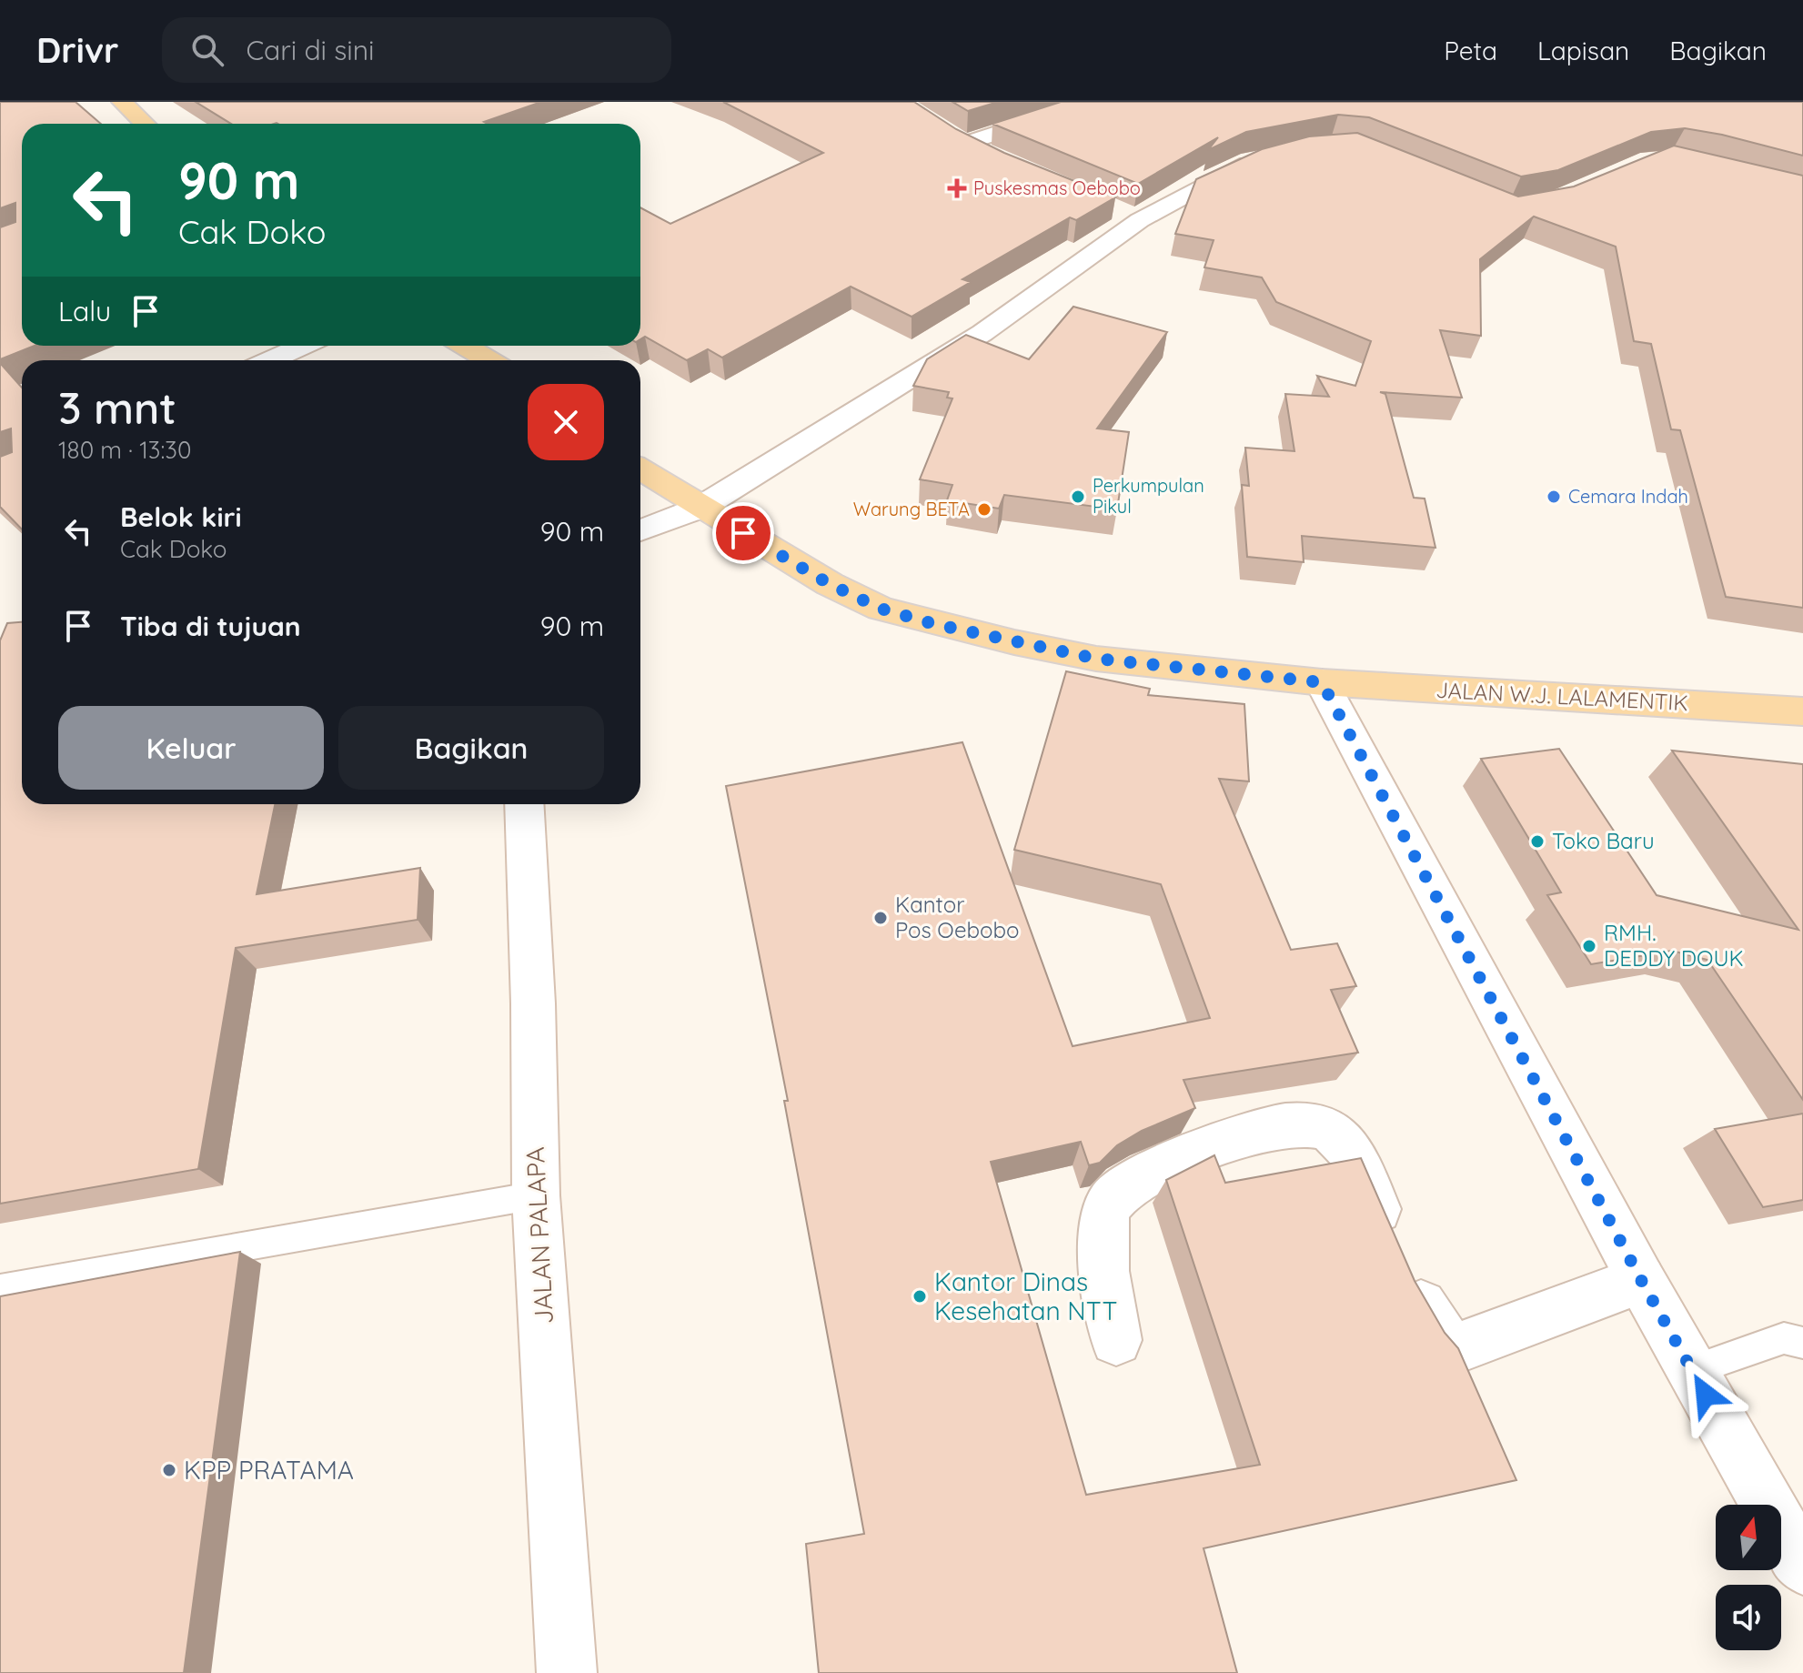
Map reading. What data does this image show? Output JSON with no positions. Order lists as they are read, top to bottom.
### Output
{
  "streets": {
    "main road": ["JALAN W.J. LALAMENTIK"],
    "street": ["JALAN PALAPA"]
  },
  "places": {
    "health": ["Puskesmas Oebobo"],
    "other": [
      "Perkumpulan Pikul",
      "Cemara Indah",
      "Warung BETA",
      "Toko Baru",
      "Kantor Pos Oebobo",
      "RMH. DEDDY DOUK",
      "Kantor Dinas Kesehatan NTT",
      "KPP PRATAMA"
    ]
  },
  "north": "top",
  "page": {
    "header": "Drivr",
    "search": "Cari di sini",
    "nav": ["Peta", "Lapisan", "Bagikan"],
    "turn": ["90 m", "Cak Doko"],
    "then": "Lalu",
    "heading": ["3 mnt", "180 m · 13:30"],
    "list": [
      {
        "name": "Belok kiri",
        "note": "Cak Doko",
        "value": "90 m"
      },
      {
        "name": "Tiba di tujuan",
        "value": "90 m"
      }
    ],
    "buttons": ["Keluar", "Bagikan"]
  }
}
